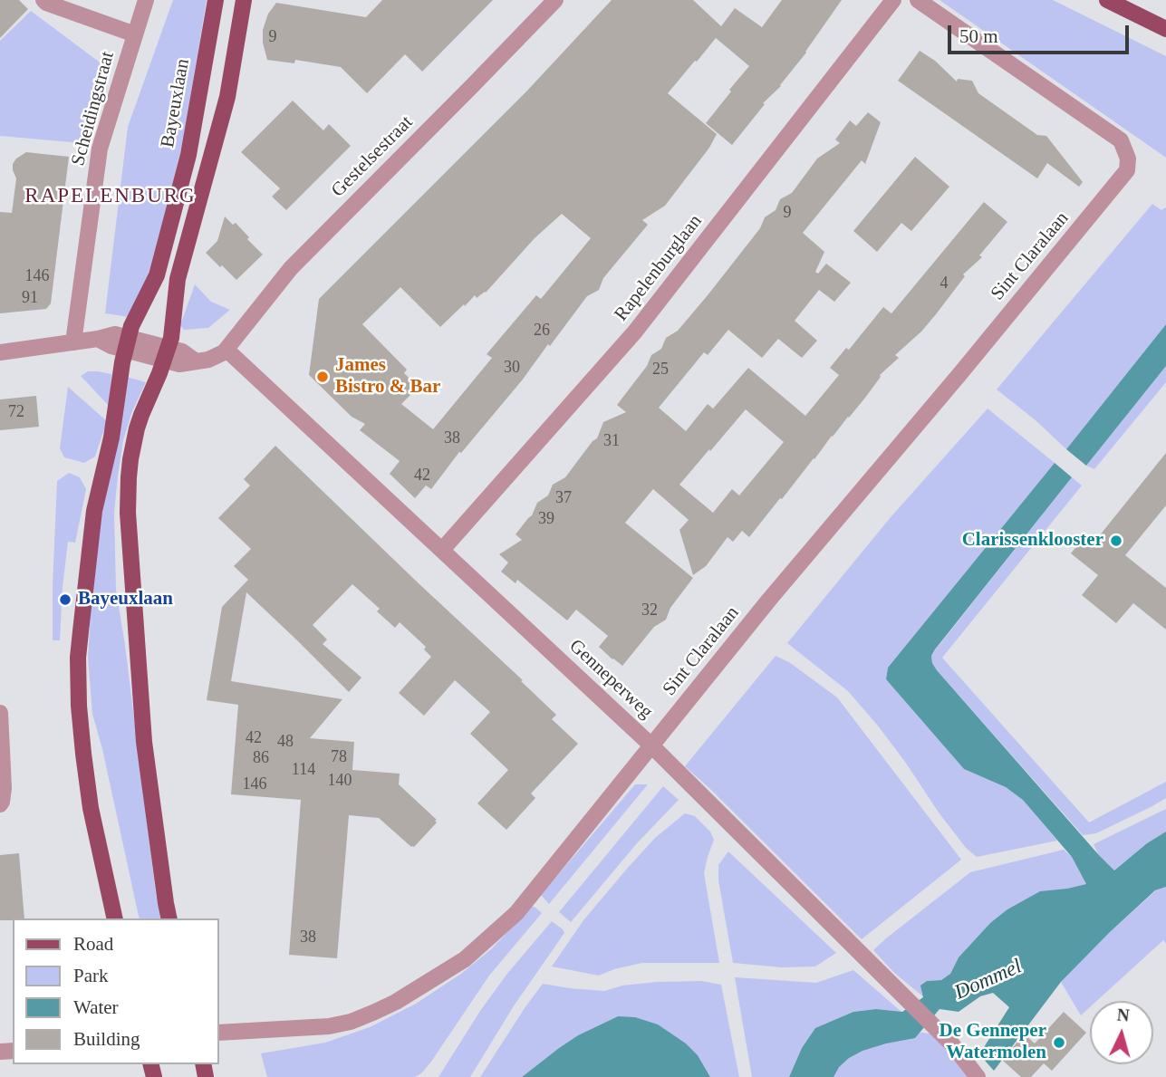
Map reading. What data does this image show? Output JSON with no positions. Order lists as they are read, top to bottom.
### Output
{
  "streets": {
    "main road": ["Bayeuxlaan"],
    "street": [
      "Scheidingstraat",
      "Gestelsestraat",
      "Sint Claralaan",
      "Rapelenburglaan",
      "Genneperweg"
    ]
  },
  "crossings": [
    ["Gestelsestraat", "Genneperweg"],
    ["Sint Claralaan", "Genneperweg"],
    ["Rapelenburglaan", "Genneperweg"]
  ],
  "districts": ["RAPELENBURG"],
  "water": ["Dommel"],
  "places": [
    "James Bistro & Bar",
    "Clarissenklooster",
    "Bayeuxlaan",
    "De Genneper Watermolen"
  ],
  "house_numbers": [
    "9",
    "9",
    "146",
    "4",
    "91",
    "26",
    "30",
    "25",
    "72",
    "38",
    "31",
    "42",
    "37",
    "39",
    "32",
    "42",
    "48",
    "78",
    "86",
    "114",
    "140",
    "146",
    "38"
  ],
  "legend": [
    "Road",
    "Park",
    "Water",
    "Building"
  ],
  "scale_bar": "50 m",
  "north": "top"
}
